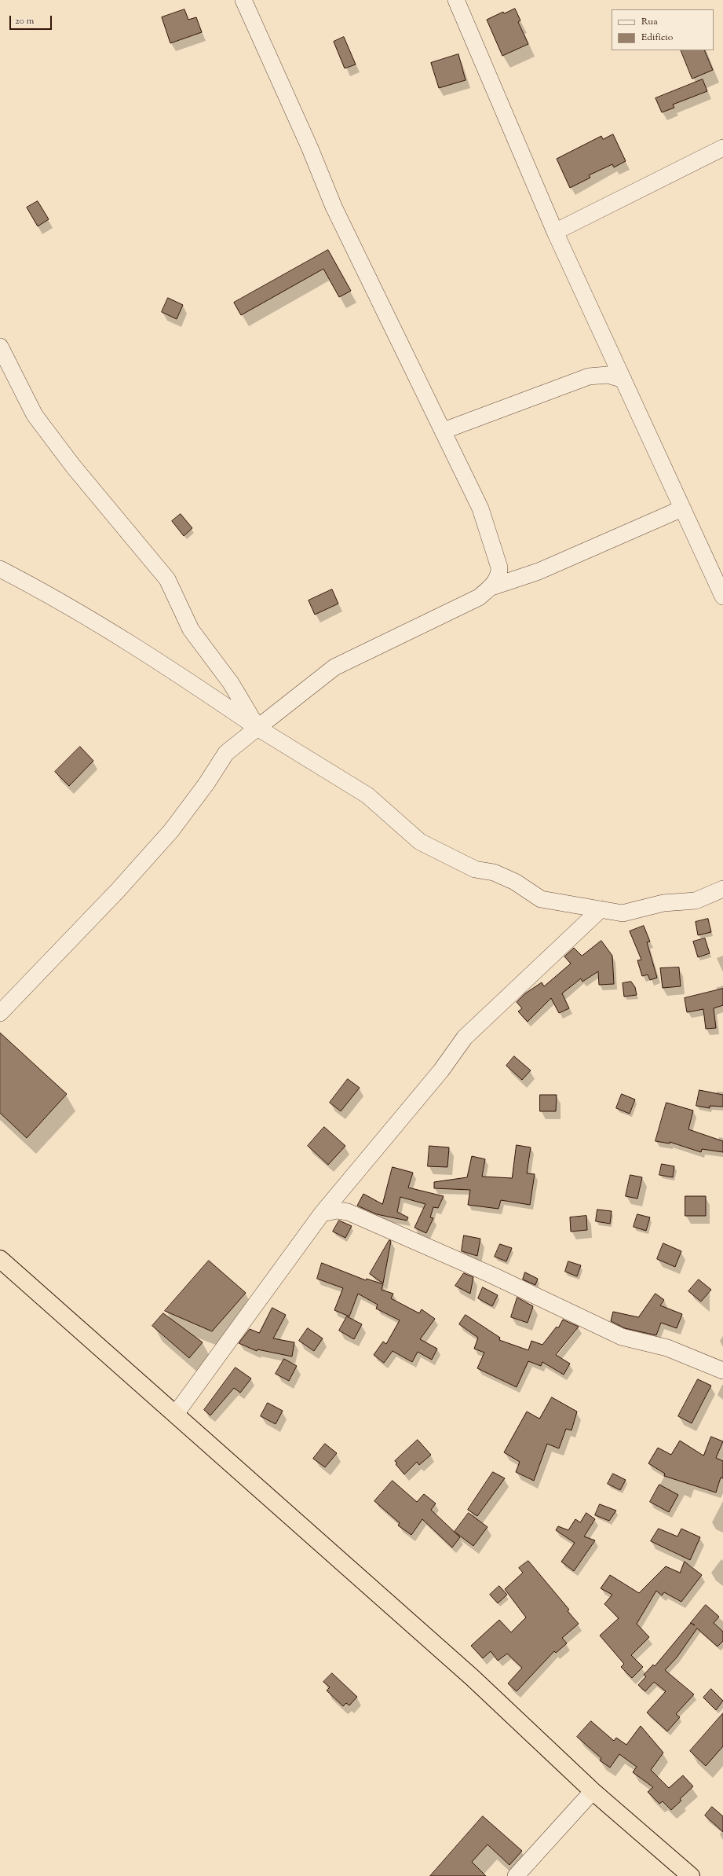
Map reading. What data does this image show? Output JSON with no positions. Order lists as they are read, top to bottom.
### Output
{
  "legend": ["Rua", "Edifício"],
  "scale_bar": "20 m"
}
